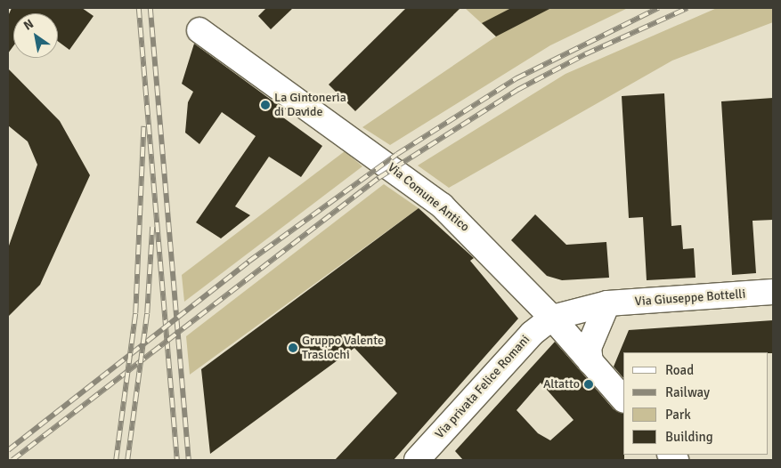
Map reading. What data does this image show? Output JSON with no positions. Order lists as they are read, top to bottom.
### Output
{
  "streets": {
    "street": ["Via Comune Antico", "Via Giuseppe Bottelli", "Via privata Felice Romani"]
  },
  "crossings": [
    ["Via Comune Antico", "Via Giuseppe Bottelli"],
    ["Via Comune Antico", "Via privata Felice Romani"],
    ["Via Giuseppe Bottelli", "Via privata Felice Romani"]
  ],
  "places": ["La Gintoneria di Davide", "Gruppo Valente Traslochi", "Altatto"],
  "legend": [
    "Road",
    "Railway",
    "Park",
    "Building"
  ],
  "north": "top left"
}
